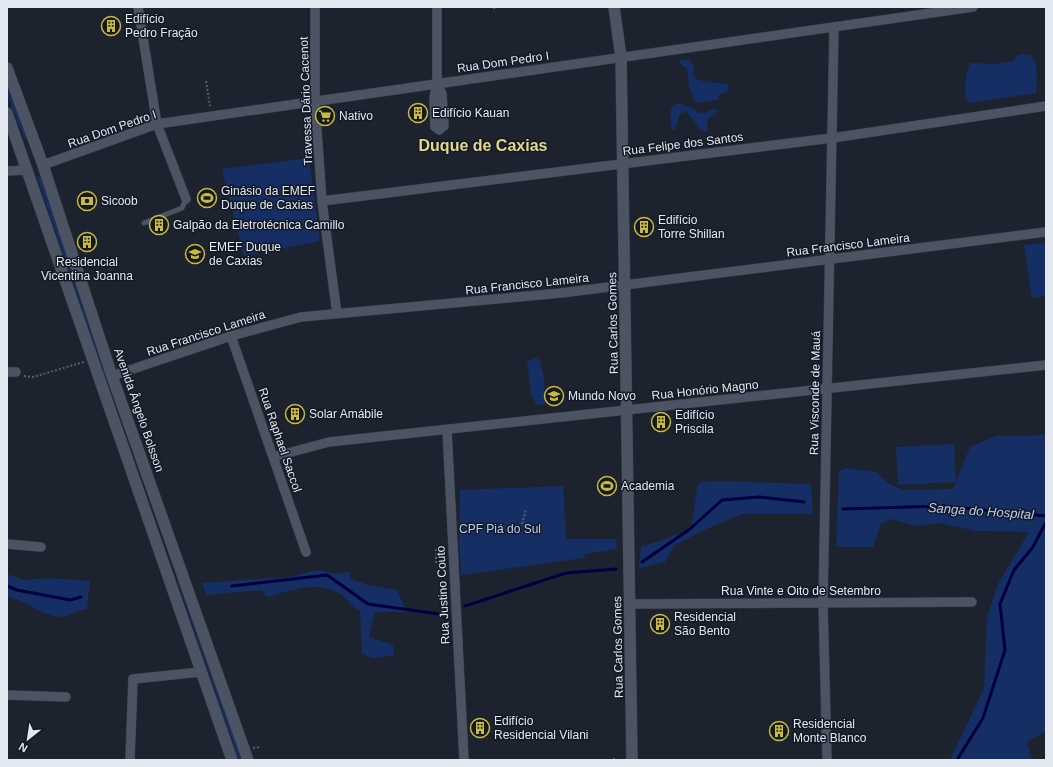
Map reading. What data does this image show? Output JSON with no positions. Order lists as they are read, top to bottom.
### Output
{
  "streets": {
    "main road": ["Rua Carlos Gomes", "Avenida Ângelo Bolsson"],
    "street": [
      "Rua Dom Pedro I",
      "Travessa Dário Cacenot",
      "Rua Felipe dos Santos",
      "Rua Francisco Lameira",
      "Rua Honório Magno",
      "Rua Visconde de Mauá",
      "Rua Raphael Saccol",
      "Rua Vinte e Oito de Setembro",
      "Rua Justino Couto"
    ]
  },
  "crossings": [
    ["Rua Dom Pedro I", "Travessa Dário Cacenot"],
    ["Rua Dom Pedro I", "Rua Carlos Gomes"],
    ["Rua Dom Pedro I", "Rua Visconde de Mauá"],
    ["Rua Dom Pedro I", "Avenida Ângelo Bolsson"],
    ["Travessa Dário Cacenot", "Rua Felipe dos Santos"],
    ["Travessa Dário Cacenot", "Rua Francisco Lameira"],
    ["Rua Felipe dos Santos", "Rua Carlos Gomes"],
    ["Rua Felipe dos Santos", "Rua Visconde de Mauá"],
    ["Rua Francisco Lameira", "Rua Carlos Gomes"],
    ["Rua Francisco Lameira", "Rua Visconde de Mauá"],
    ["Rua Francisco Lameira", "Avenida Ângelo Bolsson"],
    ["Rua Francisco Lameira", "Rua Raphael Saccol"],
    ["Rua Carlos Gomes", "Rua Honório Magno"],
    ["Rua Carlos Gomes", "Rua Vinte e Oito de Setembro"],
    ["Rua Honório Magno", "Rua Visconde de Mauá"],
    ["Rua Honório Magno", "Rua Raphael Saccol"],
    ["Rua Honório Magno", "Rua Justino Couto"],
    ["Rua Visconde de Mauá", "Rua Vinte e Oito de Setembro"]
  ],
  "districts": ["Duque de Caxias"],
  "water": ["Sanga do Hospital"],
  "parks": ["CPF Piá do Sul"],
  "places": {
    "building": [
      "Edifício Pedro Fração",
      "Edifício Kauan",
      "Galpão da Eletrotécnica Camillo",
      "Edifício Torre Shillan",
      "Residencial Vicentina Joanna",
      "Solar Amábile",
      "Edifício Priscila",
      "Residencial São Bento",
      "Edifício Residencial Vilani",
      "Residencial Monte Blanco"
    ],
    "supermarket": ["Nativo"],
    "sports": ["Ginásio da EMEF Duque de Caxias", "Academia"],
    "bank": ["Sicoob"],
    "school or university": ["EMEF Duque de Caxias", "Mundo Novo"]
  },
  "north": "bottom left"
}
